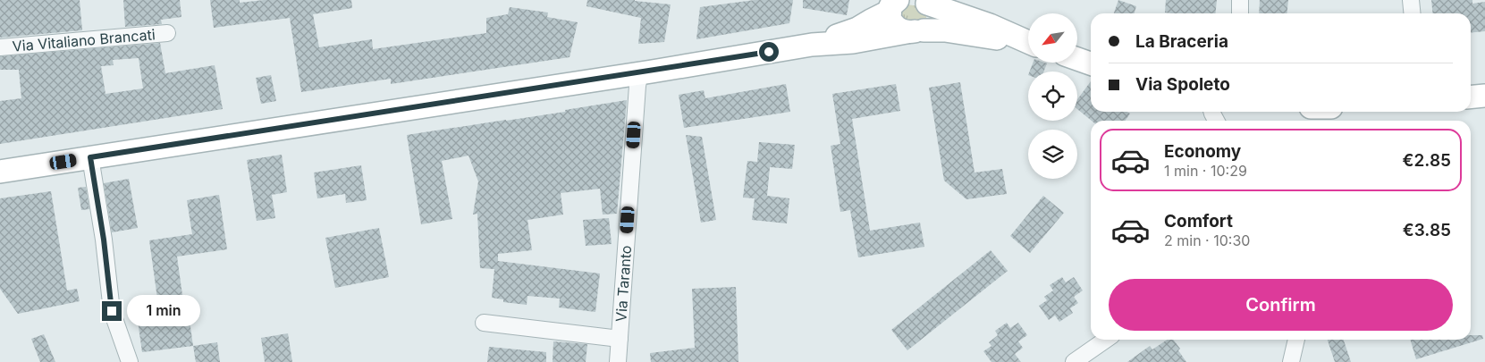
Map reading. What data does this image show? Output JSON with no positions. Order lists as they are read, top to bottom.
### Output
{
  "streets": {
    "street": ["Via Vitaliano Brancati", "Via Taranto"]
  },
  "north": "bottom left",
  "page": {
    "banner": ["La Braceria", "Via Spoleto"],
    "list": [
      {
        "name": "Economy",
        "note": "1 min · 10:29",
        "value": "€2.85"
      },
      {
        "name": "Comfort",
        "note": "2 min · 10:30",
        "value": "€3.85"
      }
    ],
    "buttons": "Confirm",
    "bubble": "1 min"
  }
}
